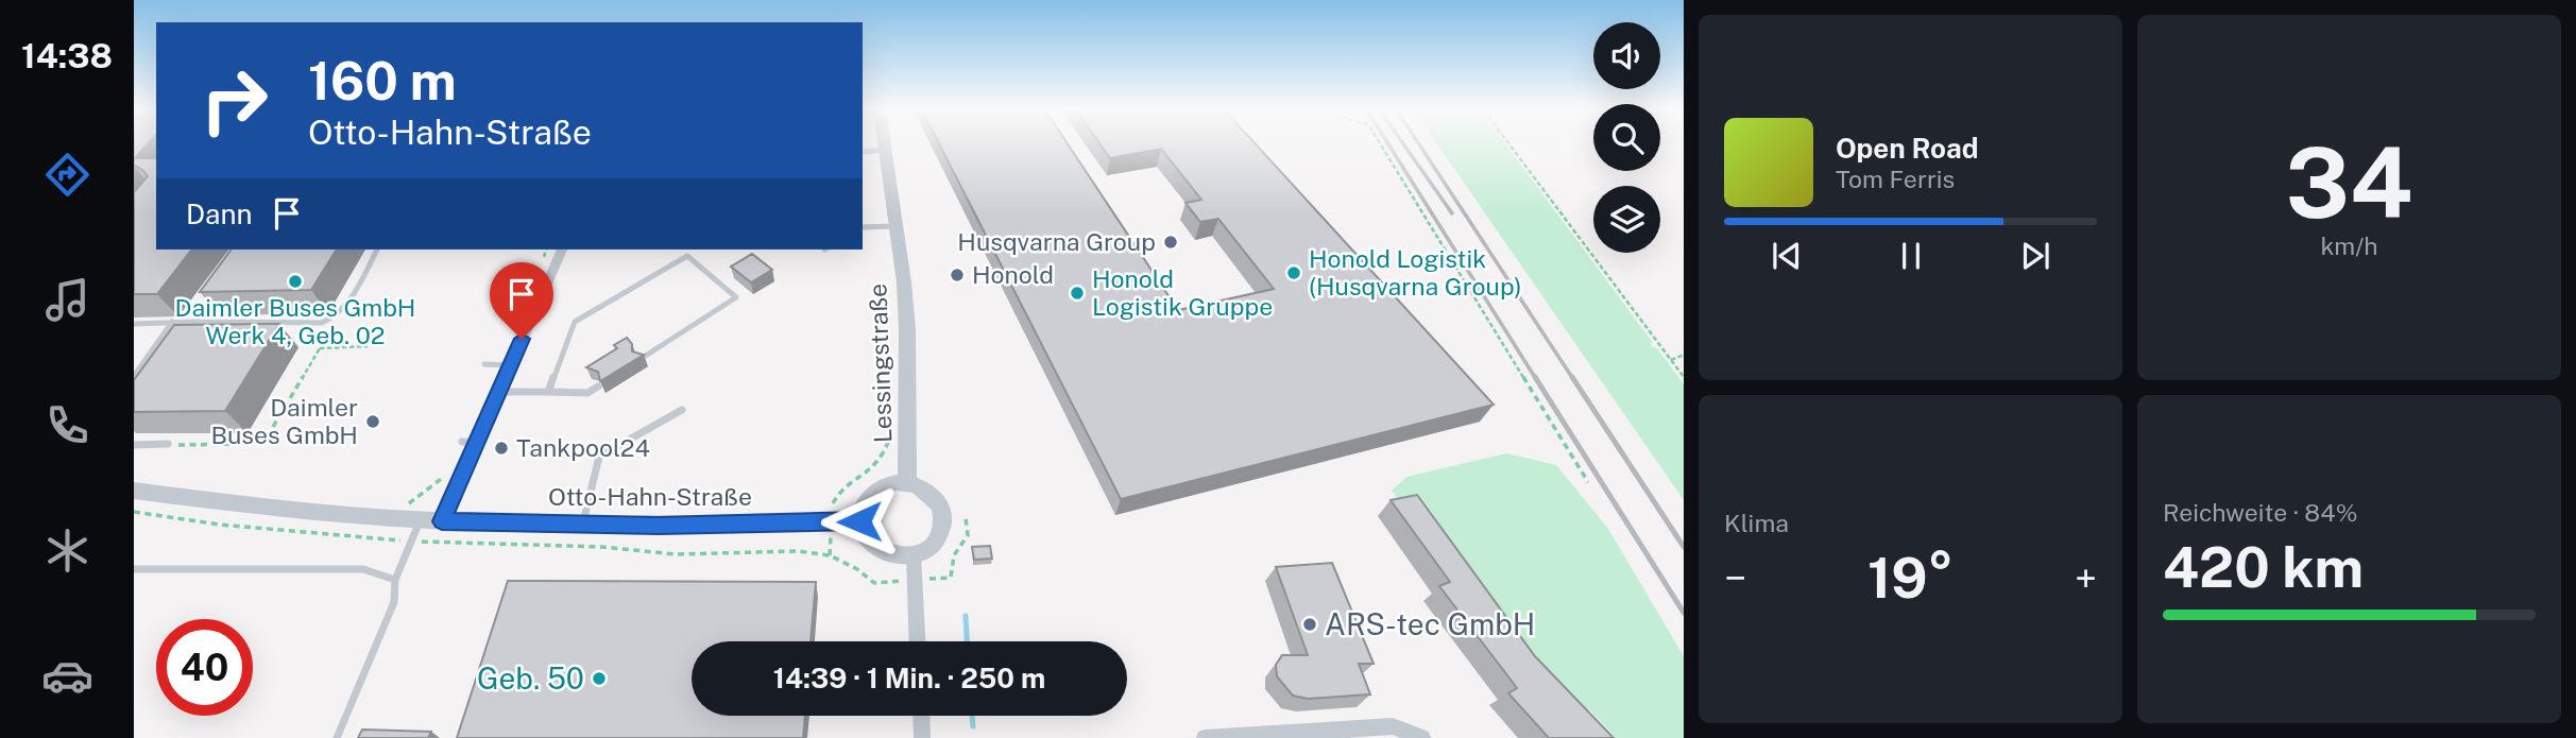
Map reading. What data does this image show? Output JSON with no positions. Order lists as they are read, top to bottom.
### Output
{
  "streets": {
    "street": ["Lessingstraße", "Otto-Hahn-Straße"]
  },
  "crossings": [
    ["Lessingstraße", "Otto-Hahn-Straße"]
  ],
  "places": [
    "Husqvarna Group",
    "Honold Logistik (Husqvarna Group)",
    "Honold",
    "Daimler Buses GmbH Werk 4, Geb. 02",
    "Honold Logistik Gruppe",
    "Daimler Buses GmbH",
    "Tankpool24",
    "ARS-tec GmbH",
    "Geb. 50"
  ],
  "page": {
    "tabs": "14:38",
    "tile": [
      ["34", "km/h"],
      "Klima",
      ["Reichweite · 84%", "420 km"]
    ],
    "turn": ["160 m", "Otto-Hahn-Straße"],
    "song": ["Open Road", "Tom Ferris"],
    "then": "Dann",
    "heat": ["−", "19°", "+"],
    "limit": "40",
    "trip": "14:39 · 1 Min. · 250 m"
  }
}
